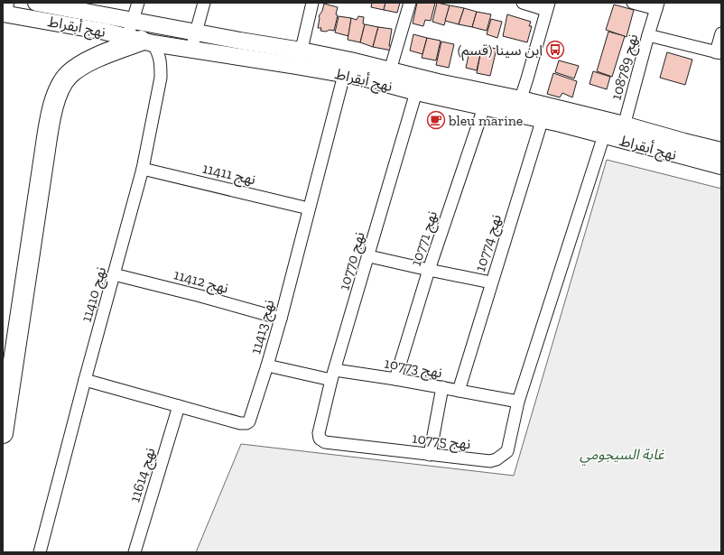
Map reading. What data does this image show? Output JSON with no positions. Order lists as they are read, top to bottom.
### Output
{
  "streets": {
    "street": [
      "نهج أبقراط",
      "نهج 108789",
      "نهج 11411",
      "نهج 10771",
      "نهج 10774",
      "نهج 10770",
      "نهج 11412",
      "نهج 11410",
      "نهج 11413",
      "نهج 10773",
      "نهج 10775",
      "نهج 11614"
    ]
  },
  "crossings": [
    ["نهج أبقراط", "نهج 108789"],
    ["نهج أبقراط", "نهج 10771"],
    ["نهج أبقراط", "نهج 10774"],
    ["نهج أبقراط", "نهج 10770"],
    ["نهج أبقراط", "نهج 11410"],
    ["نهج أبقراط", "نهج 11413"],
    ["نهج أبقراط", "نهج 10775"],
    ["نهج 11411", "نهج 11410"],
    ["نهج 11411", "نهج 11413"],
    ["نهج 10771", "نهج 10773"],
    ["نهج 10774", "نهج 10773"],
    ["نهج 10770", "نهج 10773"],
    ["نهج 10770", "نهج 10775"],
    ["نهج 11412", "نهج 11410"],
    ["نهج 11412", "نهج 11413"],
    ["نهج 11410", "نهج 11413"],
    ["نهج 11413", "نهج 10773"],
    ["نهج 11413", "نهج 11614"],
    ["نهج 10773", "نهج 10775"]
  ],
  "parks": ["غابة السيجومي"],
  "places": {
    "bus stop": ["(ابن سينا (قسم"],
    "cafe": ["bleu marine"]
  }
}
